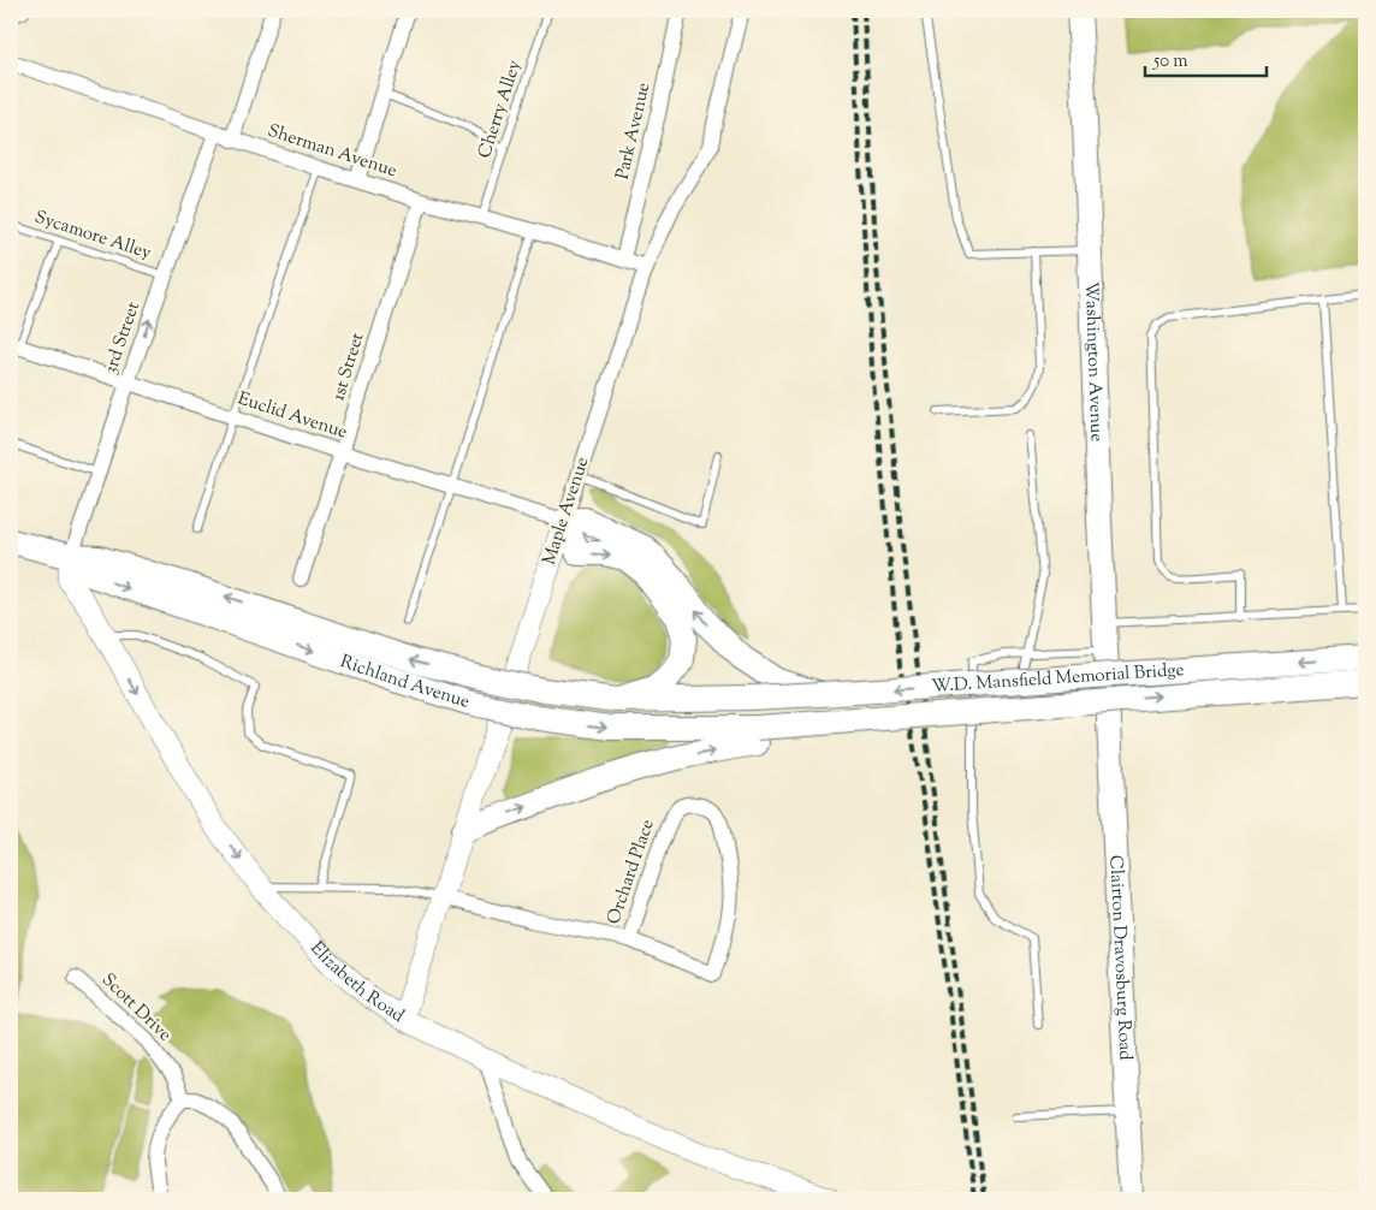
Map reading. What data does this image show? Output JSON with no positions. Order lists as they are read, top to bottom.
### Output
{
  "streets": {
    "main road": [
      "Washington Avenue",
      "Maple Avenue",
      "W.D. Mansfield Memorial Bridge",
      "Richland Avenue",
      "Clairton Dravosburg Road",
      "Elizabeth Road"
    ],
    "street": [
      "Park Avenue",
      "Sherman Avenue",
      "3rd Street",
      "1st Street",
      "Euclid Avenue",
      "Orchard Place",
      "Scott Drive"
    ],
    "lane": ["Cherry Alley", "Sycamore Alley"]
  },
  "crossings": [
    ["Cherry Alley", "Sherman Avenue"],
    ["Park Avenue", "Sherman Avenue"],
    ["Sherman Avenue", "3rd Street"],
    ["Sherman Avenue", "1st Street"],
    ["Sherman Avenue", "Maple Avenue"],
    ["Sycamore Alley", "3rd Street"],
    ["3rd Street", "Euclid Avenue"],
    ["3rd Street", "Richland Avenue"],
    ["3rd Street", "Elizabeth Road"],
    ["Washington Avenue", "W.D. Mansfield Memorial Bridge"],
    ["Washington Avenue", "Clairton Dravosburg Road"],
    ["1st Street", "Euclid Avenue"],
    ["Euclid Avenue", "Maple Avenue"],
    ["Maple Avenue", "Elizabeth Road"],
    ["W.D. Mansfield Memorial Bridge", "Richland Avenue"],
    ["W.D. Mansfield Memorial Bridge", "Clairton Dravosburg Road"],
    ["Richland Avenue", "Elizabeth Road"]
  ],
  "scale_bar": "50 m"
}
